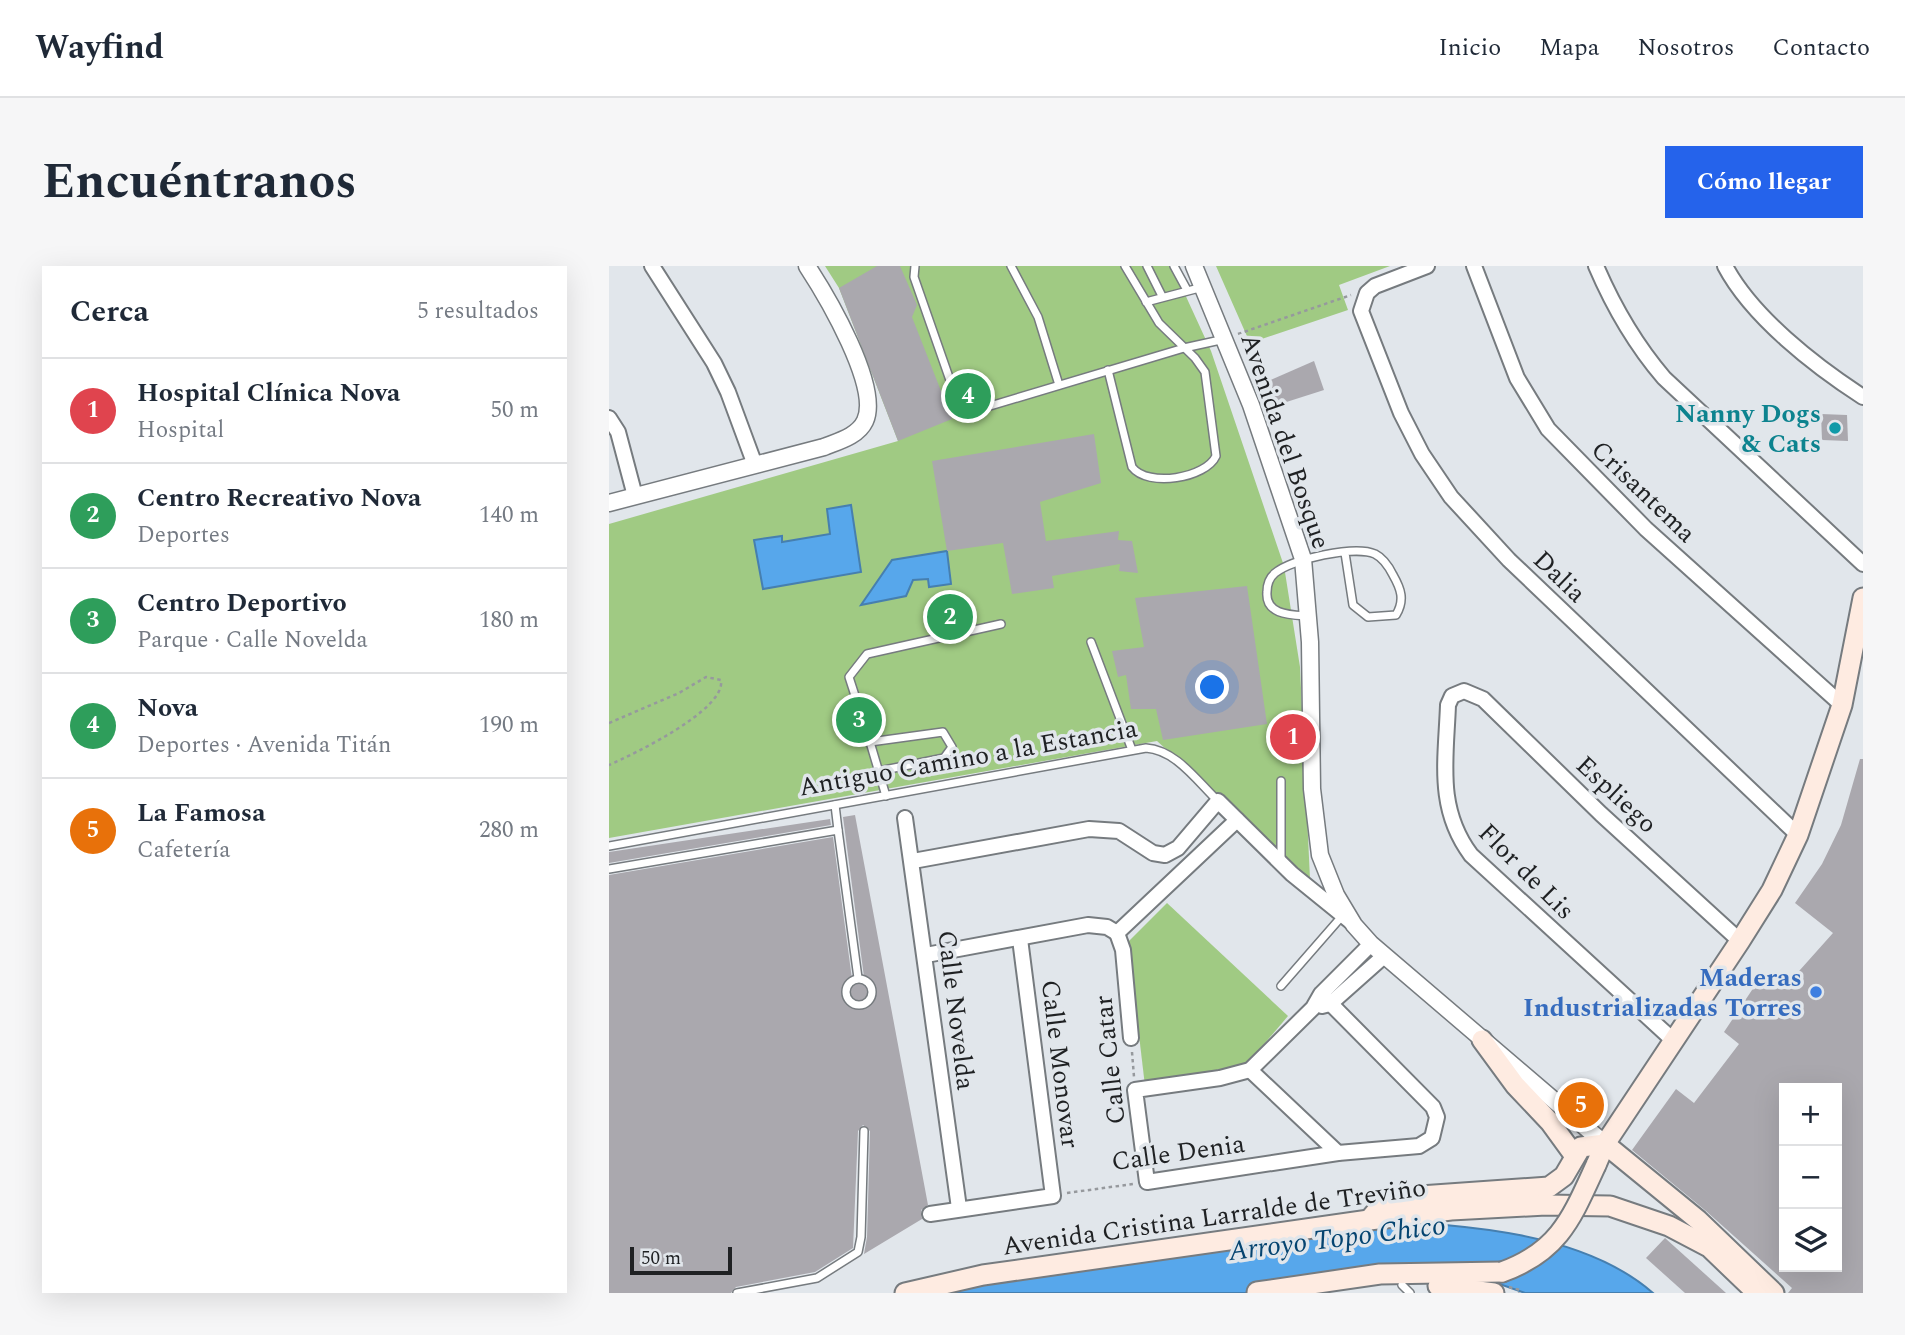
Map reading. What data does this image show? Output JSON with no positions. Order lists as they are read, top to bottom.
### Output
{
  "streets": {
    "main road": ["Avenida Cristina Larralde de Treviño"],
    "street": [
      "Avenida del Bosque",
      "Crisantema",
      "Dalia",
      "Antiguo Camino a la Estancia",
      "Espliego",
      "Flor de Lis",
      "Calle Novelda",
      "Calle Catar",
      "Calle Monovar",
      "Calle Denia"
    ]
  },
  "crossings": [
    ["Avenida del Bosque", "Antiguo Camino a la Estancia"],
    ["Espliego", "Flor de Lis"],
    ["Calle Catar", "Calle Denia"],
    ["Calle Monovar", "Calle Denia"]
  ],
  "water": ["Arroyo Topo Chico"],
  "places": ["Nanny Dogs & Cats", "Maderas Industrializadas Torres"],
  "scale_bar": "50 m",
  "page": {
    "header": "Wayfind",
    "nav": [
      "Inicio",
      "Mapa",
      "Nosotros",
      "Contacto"
    ],
    "title": "Encuéntranos",
    "buttons": "Cómo llegar",
    "heading": ["Cerca", "5 resultados"],
    "list": [
      {
        "mark": "1",
        "name": "Hospital Clínica Nova",
        "note": "Hospital",
        "value": "50 m"
      },
      {
        "mark": "2",
        "name": "Centro Recreativo Nova",
        "note": "Deportes",
        "value": "140 m"
      },
      {
        "mark": "3",
        "name": "Centro Deportivo",
        "note": "Parque · Calle Novelda",
        "value": "180 m"
      },
      {
        "mark": "4",
        "name": "Nova",
        "note": "Deportes · Avenida Titán",
        "value": "190 m"
      },
      {
        "mark": "5",
        "name": "La Famosa",
        "note": "Cafetería",
        "value": "280 m"
      }
    ],
    "pins": [
      "4",
      "2",
      "3",
      "1",
      "5"
    ],
    "map_buttons": ["+", "−"],
    "scale": "50 m"
  }
}
